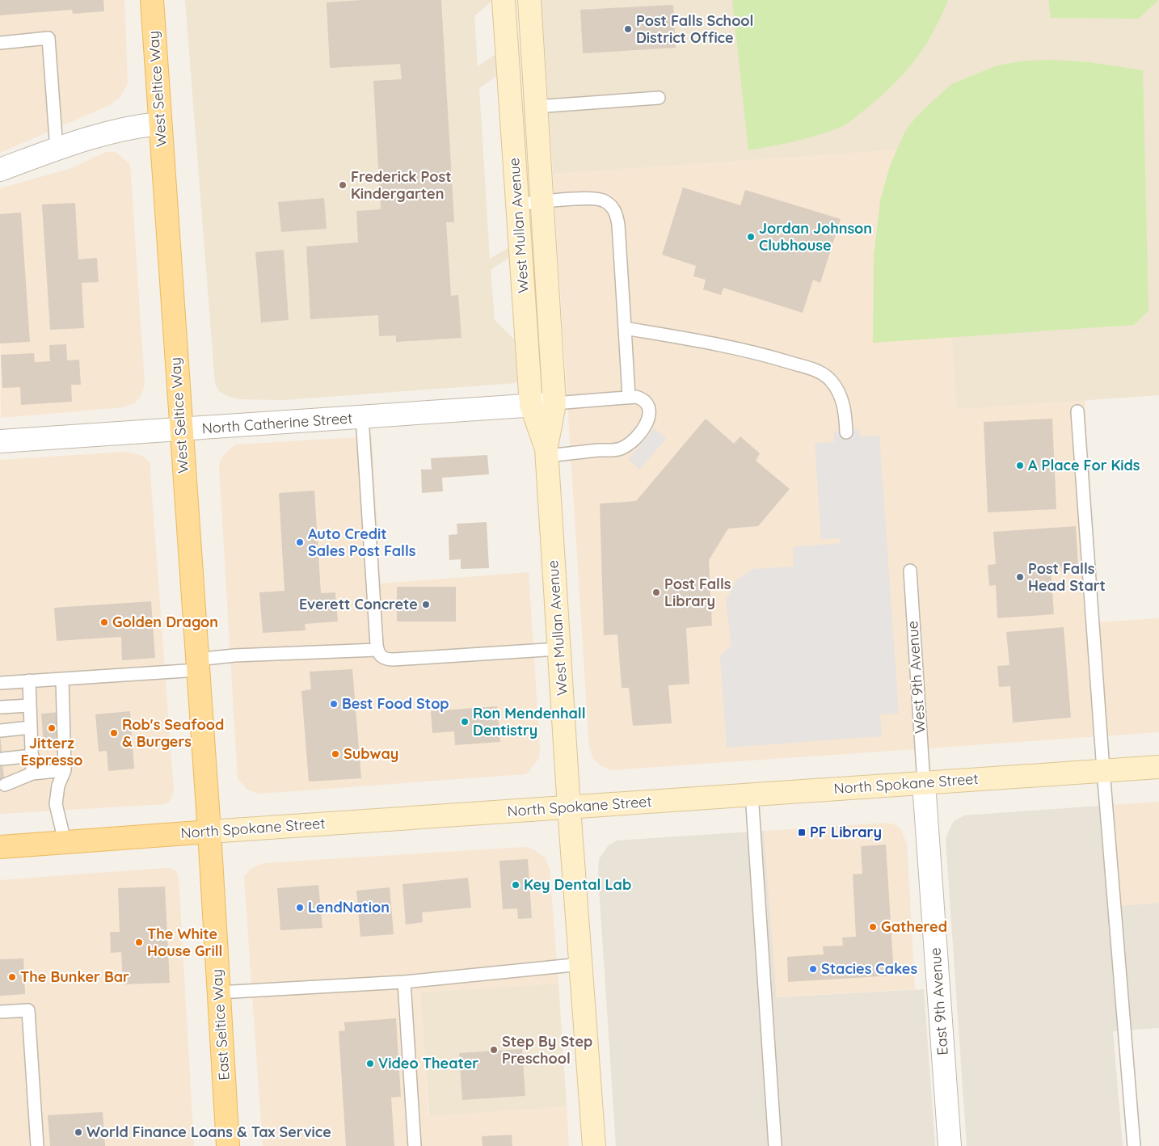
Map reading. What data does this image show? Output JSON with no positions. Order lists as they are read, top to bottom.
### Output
{
  "streets": {
    "main road": ["West Seltice Way", "North Spokane Street", "East Seltice Way"],
    "street": ["West Mullan Avenue", "North Catherine Street", "East 9th Avenue"],
    "lane": ["West 9th Avenue"]
  },
  "crossings": [
    ["West Seltice Way", "North Catherine Street"],
    ["West Seltice Way", "North Spokane Street"],
    ["West Seltice Way", "East Seltice Way"],
    ["West Mullan Avenue", "North Catherine Street"],
    ["West Mullan Avenue", "North Spokane Street"],
    ["West 9th Avenue", "North Spokane Street"],
    ["West 9th Avenue", "East 9th Avenue"],
    ["North Spokane Street", "East 9th Avenue"],
    ["North Spokane Street", "East Seltice Way"]
  ],
  "places": {
    "other": [
      "Post Falls School District Office",
      "Frederick Post Kindergarten",
      "Jordan Johnson Clubhouse",
      "A Place For Kids",
      "Auto Credit Sales Post Falls",
      "Post Falls Head Start",
      "Post Falls Library",
      "Everett Concrete",
      "Golden Dragon",
      "Best Food Stop",
      "Ron Mendenhall Dentistry",
      "Jitterz Espresso",
      "Rob's Seafood & Burgers",
      "Subway",
      "Key Dental Lab",
      "LendNation",
      "Gathered",
      "The White House Grill",
      "Stacies Cakes",
      "The Bunker Bar",
      "Step By Step Preschool",
      "Video Theater",
      "World Finance Loans & Tax Service"
    ],
    "transit": ["PF Library"]
  }
}
